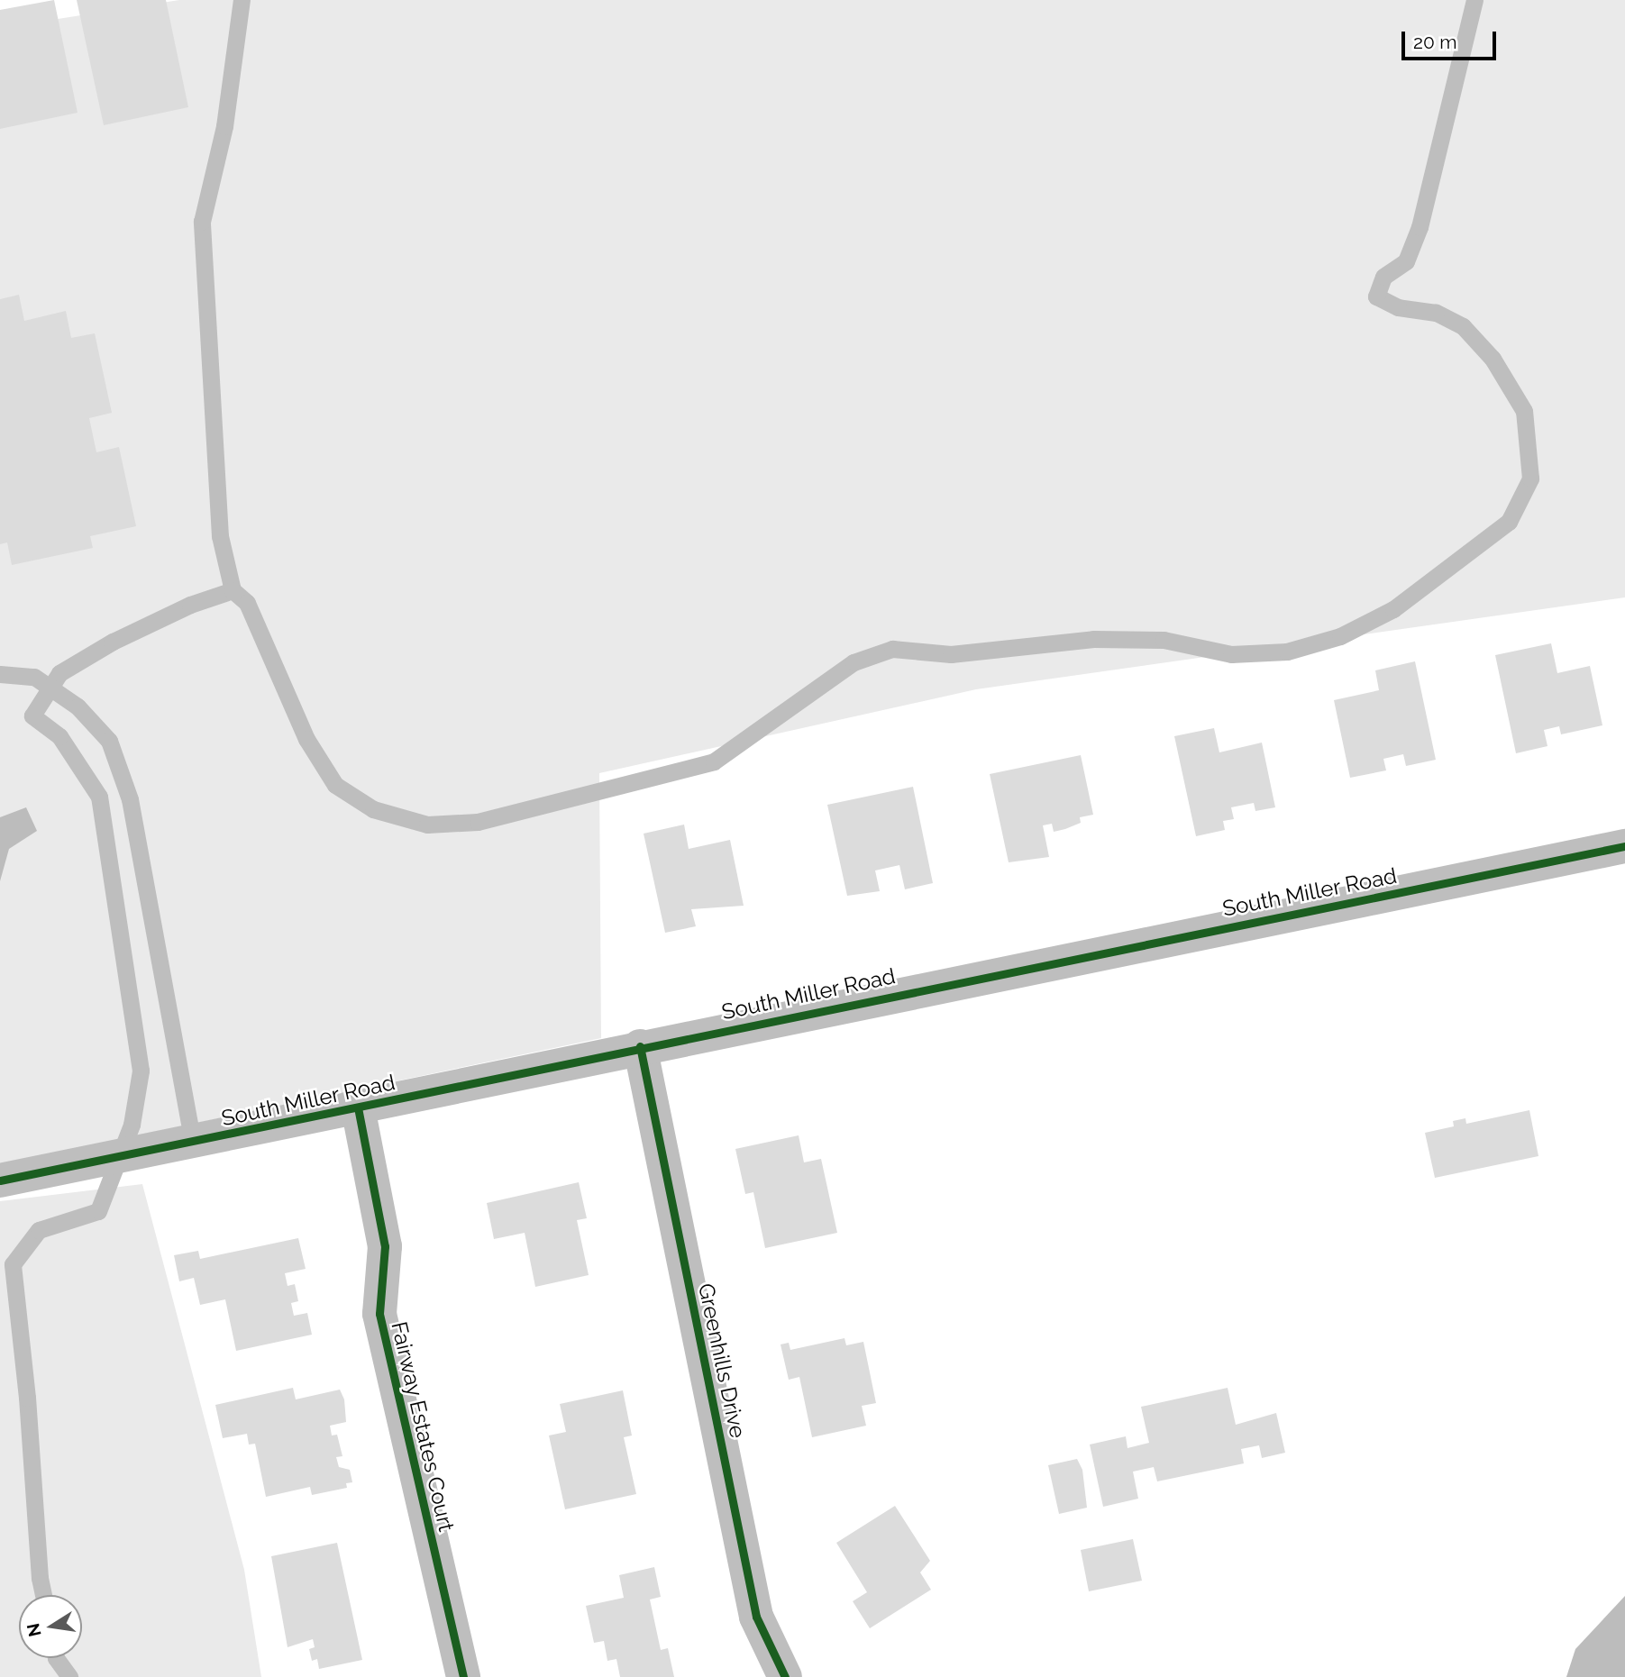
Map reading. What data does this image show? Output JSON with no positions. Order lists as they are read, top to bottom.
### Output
{
  "streets": {
    "street": ["South Miller Road", "Greenhills Drive", "Fairway Estates Court"]
  },
  "crossings": [
    ["South Miller Road", "Greenhills Drive"],
    ["South Miller Road", "Fairway Estates Court"]
  ],
  "scale_bar": "20 m",
  "north": "left"
}
